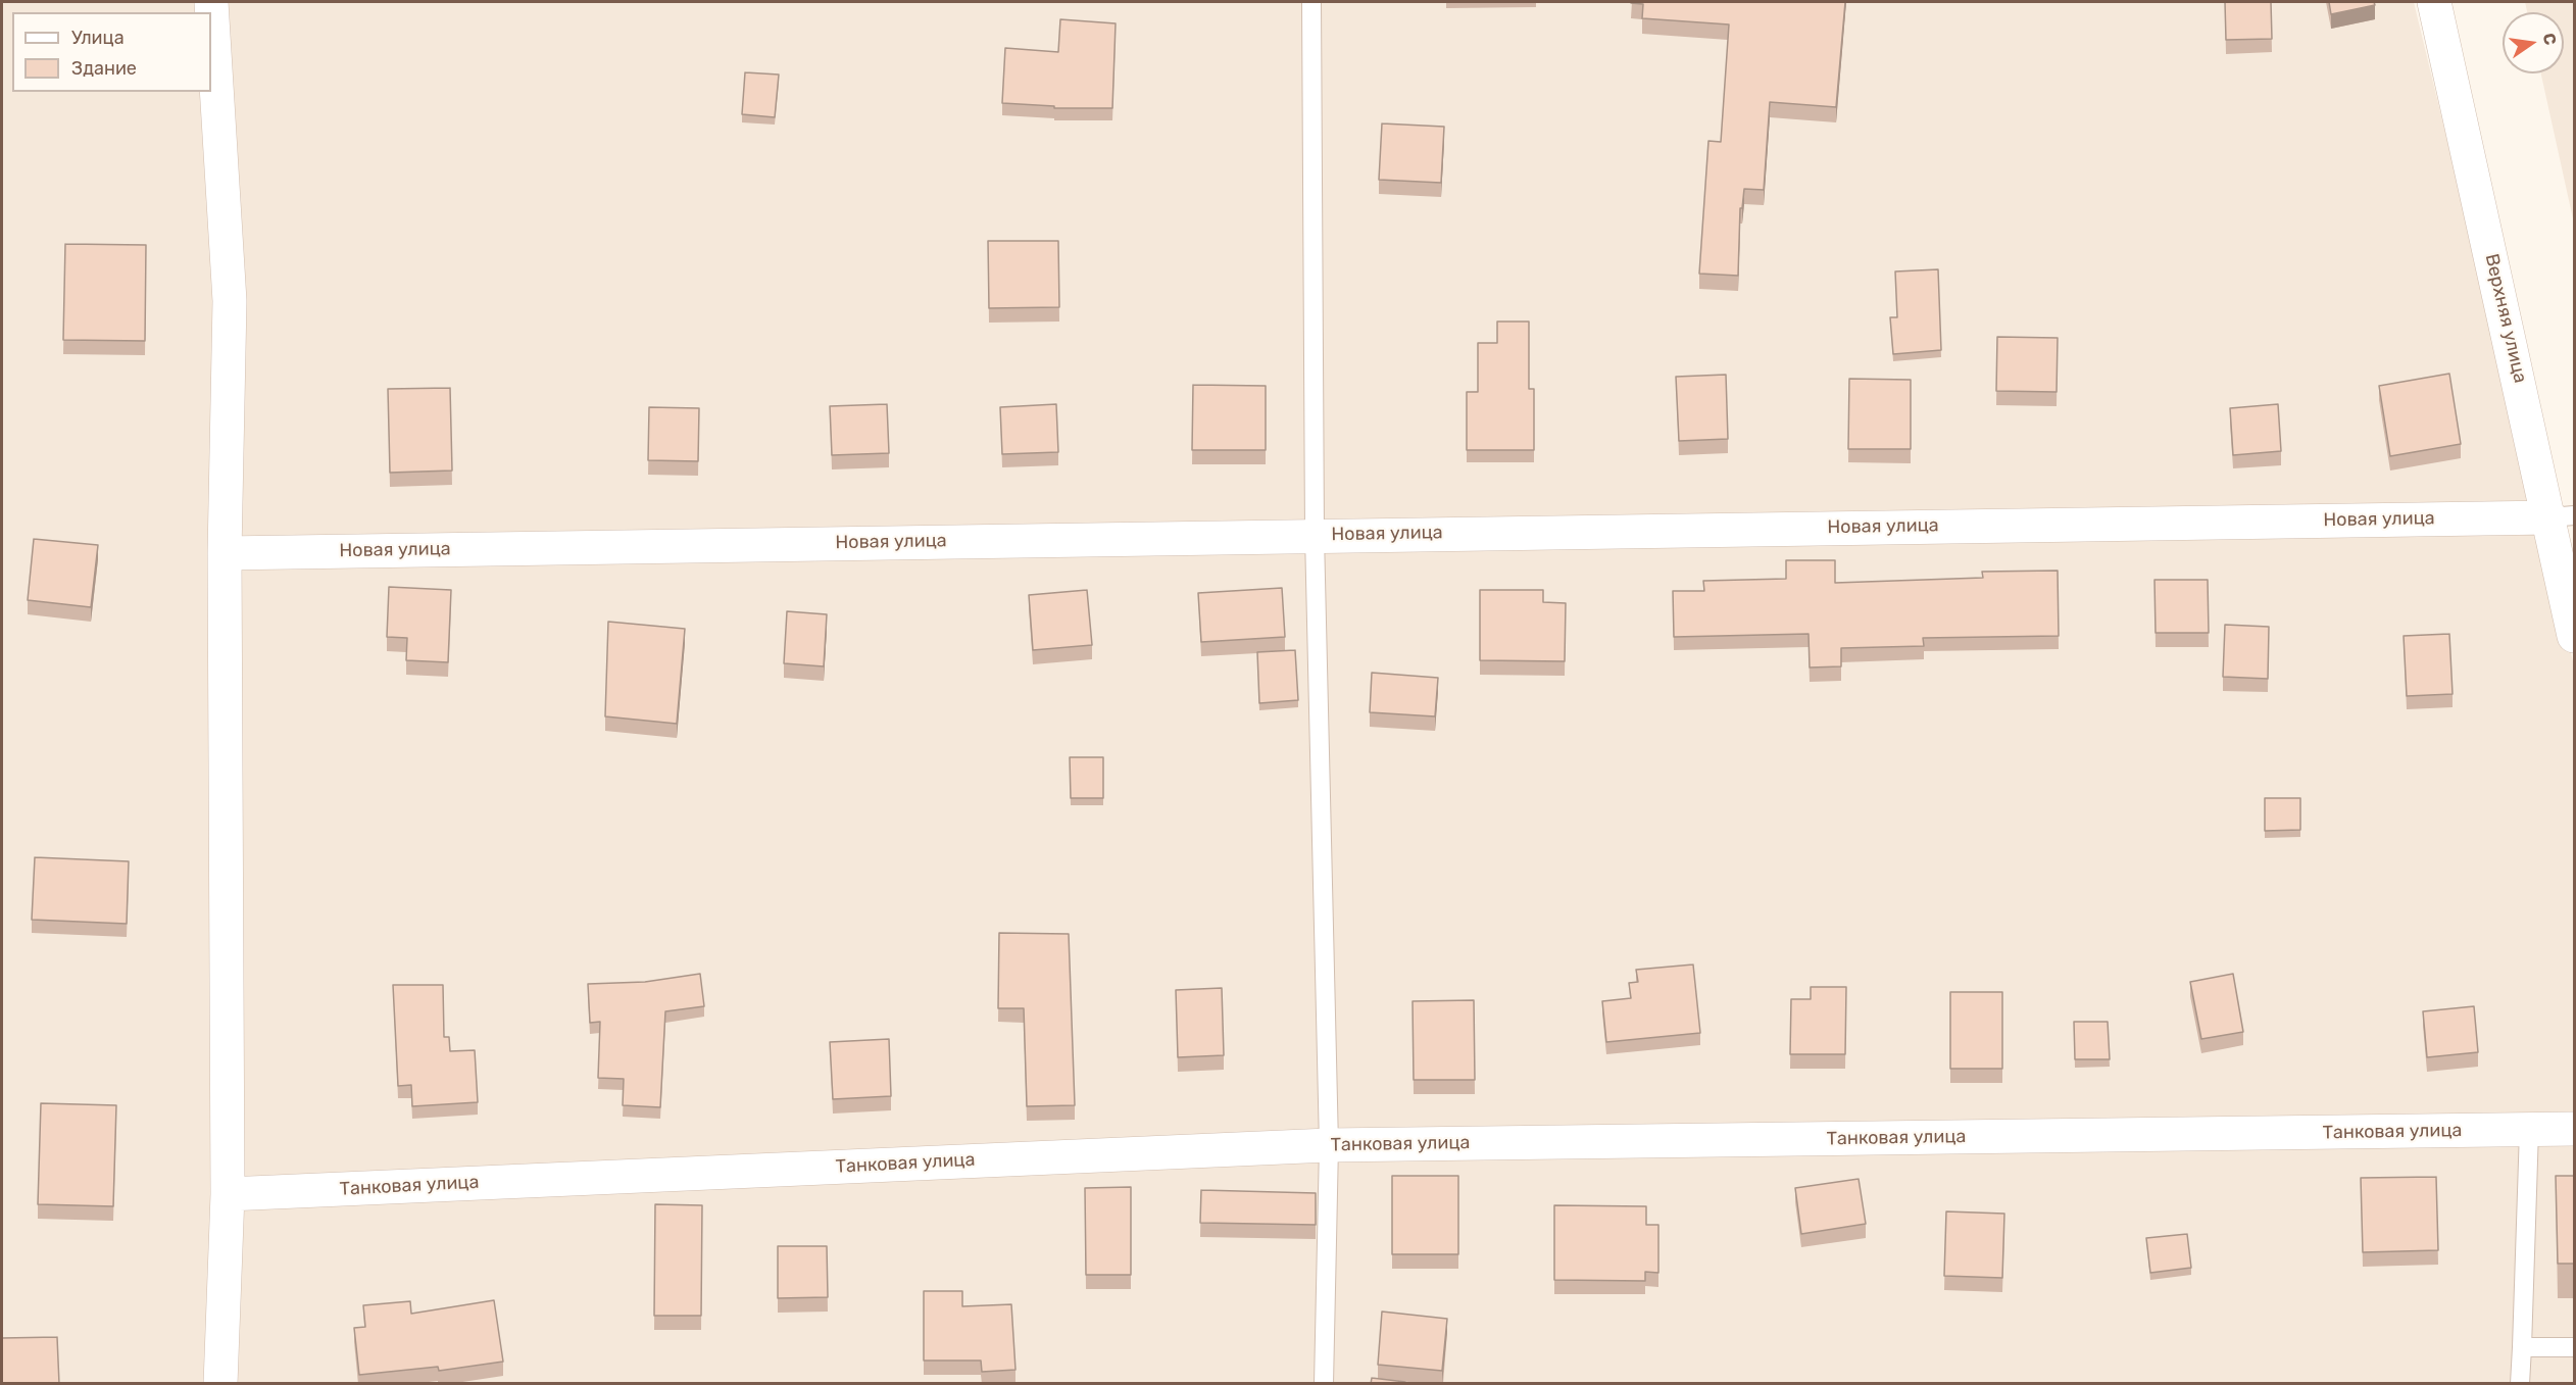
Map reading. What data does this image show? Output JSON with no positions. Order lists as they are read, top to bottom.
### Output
{
  "streets": {
    "street": ["Верхняя улица", "Новая улица", "Танковая улица"]
  },
  "crossings": [
    ["Верхняя улица", "Новая улица"]
  ],
  "legend": ["Улица", "Здание"],
  "north": "right"
}
